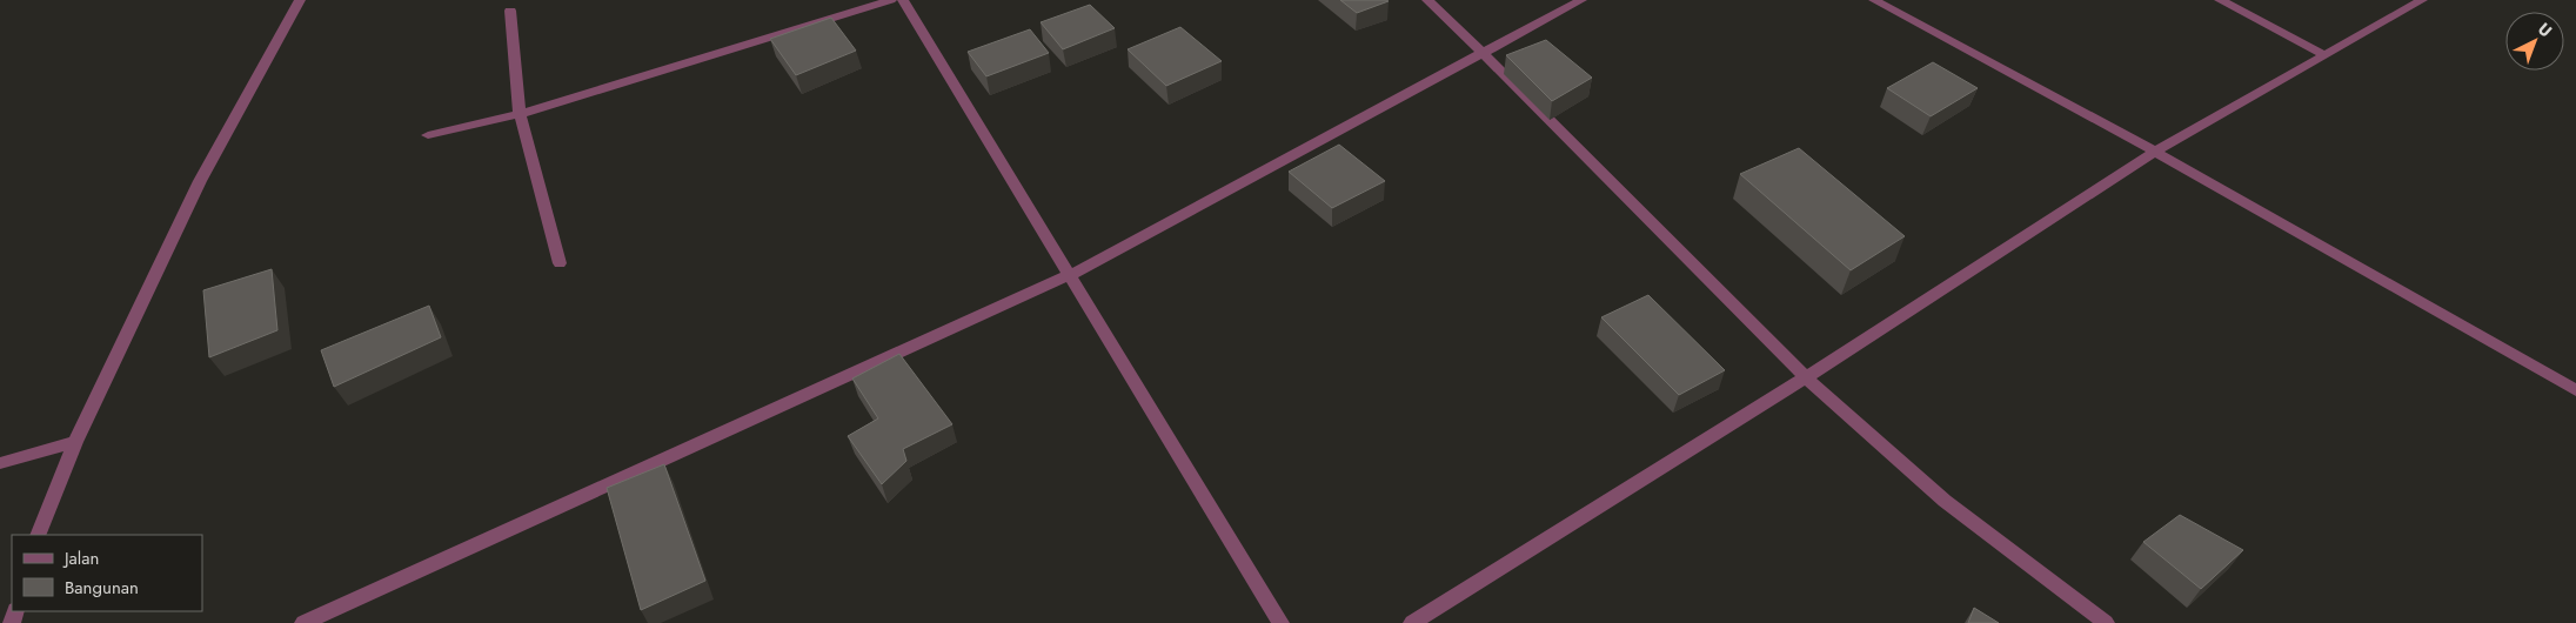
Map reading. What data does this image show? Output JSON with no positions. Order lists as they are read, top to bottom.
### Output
{
  "legend": ["Jalan", "Bangunan"],
  "north": "top right"
}
